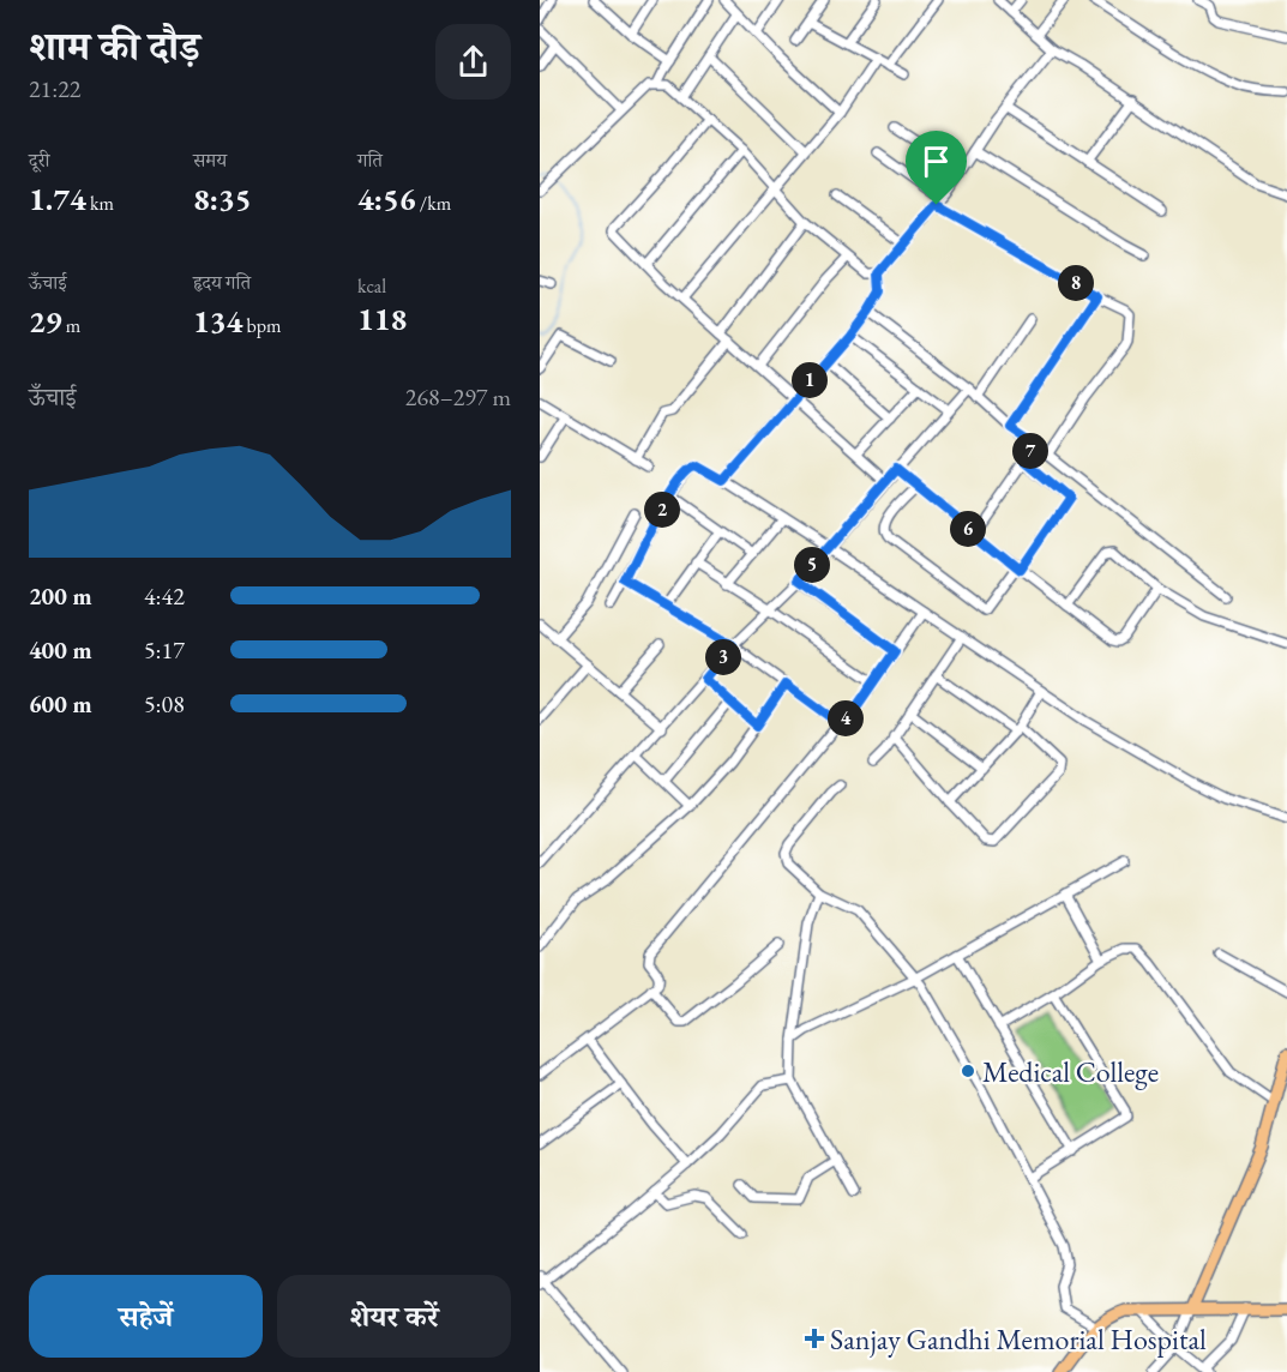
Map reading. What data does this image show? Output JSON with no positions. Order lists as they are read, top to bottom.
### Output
{
  "places": {
    "other": ["Medical College"],
    "health": ["Sanjay Gandhi Memorial Hospital"]
  },
  "page": {
    "heading": ["शाम की दौड़", "21:22"],
    "stats": [
      ["दूरी", "1.74 km"],
      ["समय", "8:35"],
      ["गति", "4:56 /km"],
      ["ऊँचाई", "29 m"],
      ["हृदय गति", "134 bpm"],
      ["kcal", "118"]
    ],
    "pins": [
      "8",
      "1",
      "7",
      "2",
      "6",
      "5",
      "3",
      "4"
    ],
    "chart": ["ऊँचाई", "268–297 m"],
    "list": [
      {
        "name": "200 m",
        "note": "4:42"
      },
      {
        "name": "400 m",
        "note": "5:17"
      },
      {
        "name": "600 m",
        "note": "5:08"
      }
    ],
    "buttons": ["सहेजें", "शेयर करें"]
  }
}
